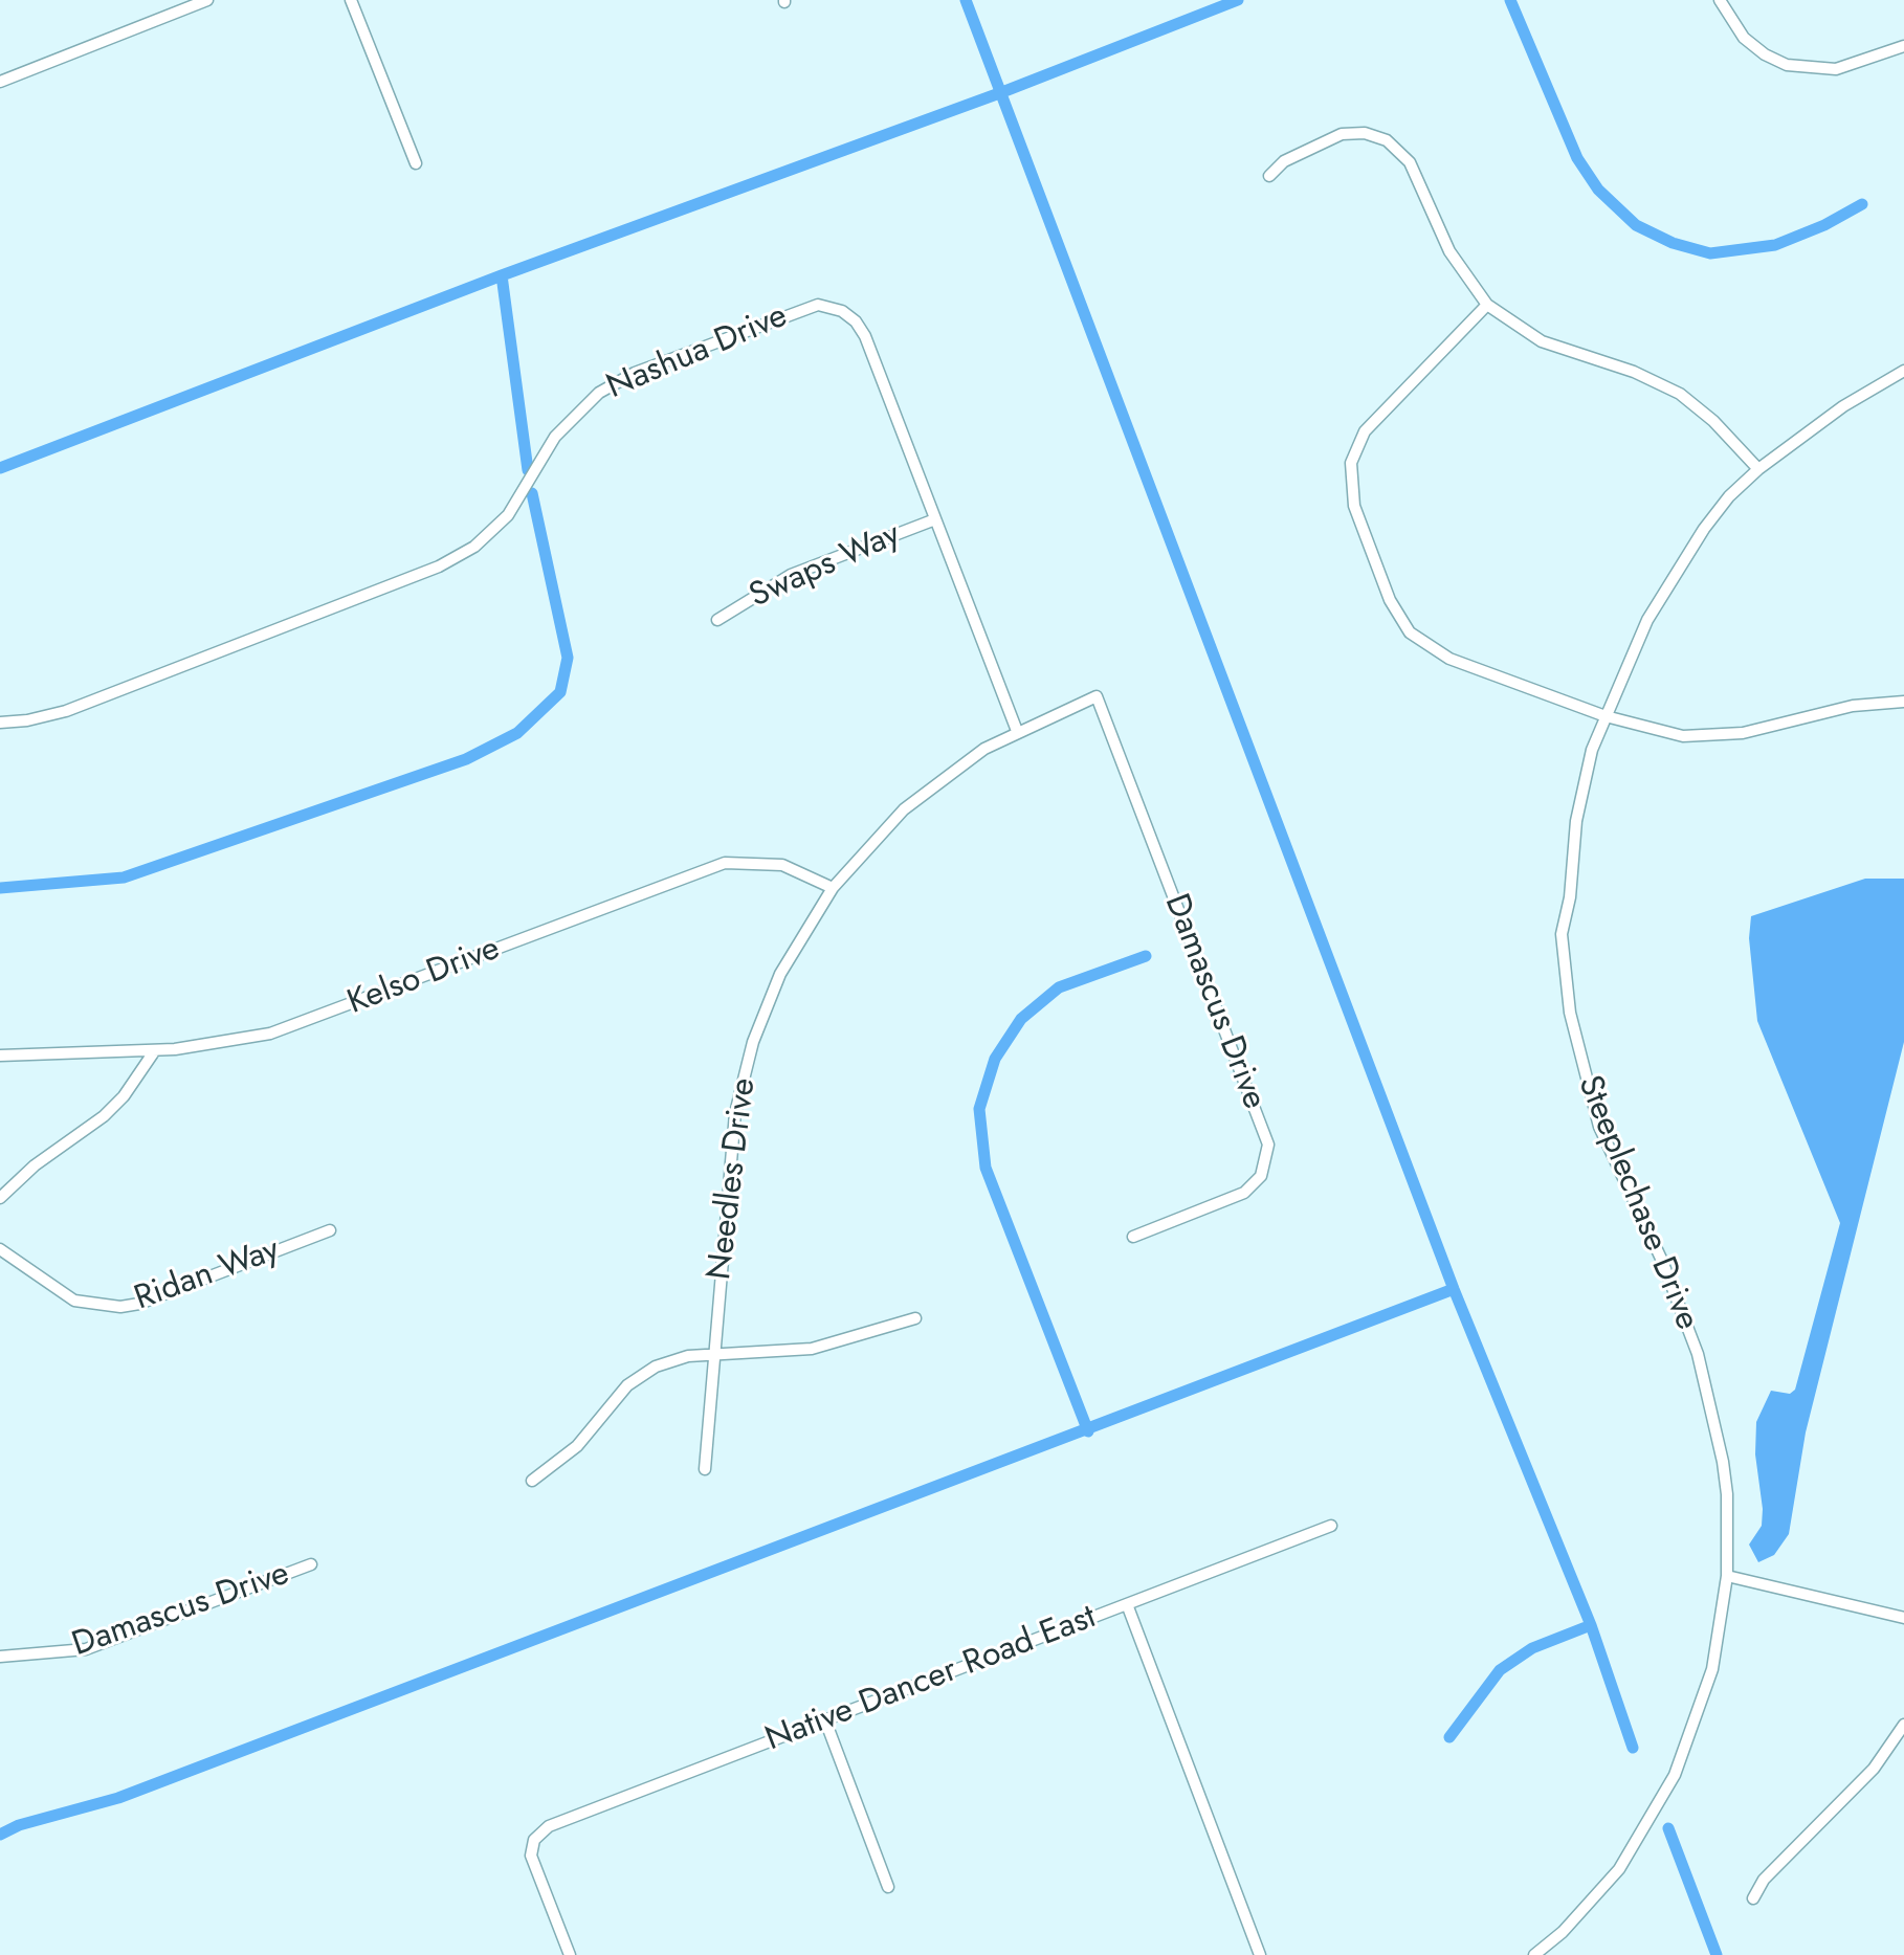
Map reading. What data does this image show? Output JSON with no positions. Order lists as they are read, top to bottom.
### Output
{
  "streets": {
    "street": [
      "Nashua Drive",
      "Swaps Way",
      "Kelso Drive",
      "Damascus Drive",
      "Needles Drive",
      "Steeplechase Drive",
      "Ridan Way",
      "Native Dancer Road East"
    ]
  },
  "crossings": [
    ["Nashua Drive", "Swaps Way"],
    ["Nashua Drive", "Needles Drive"],
    ["Kelso Drive", "Needles Drive"],
    ["Damascus Drive", "Needles Drive"]
  ]
}
